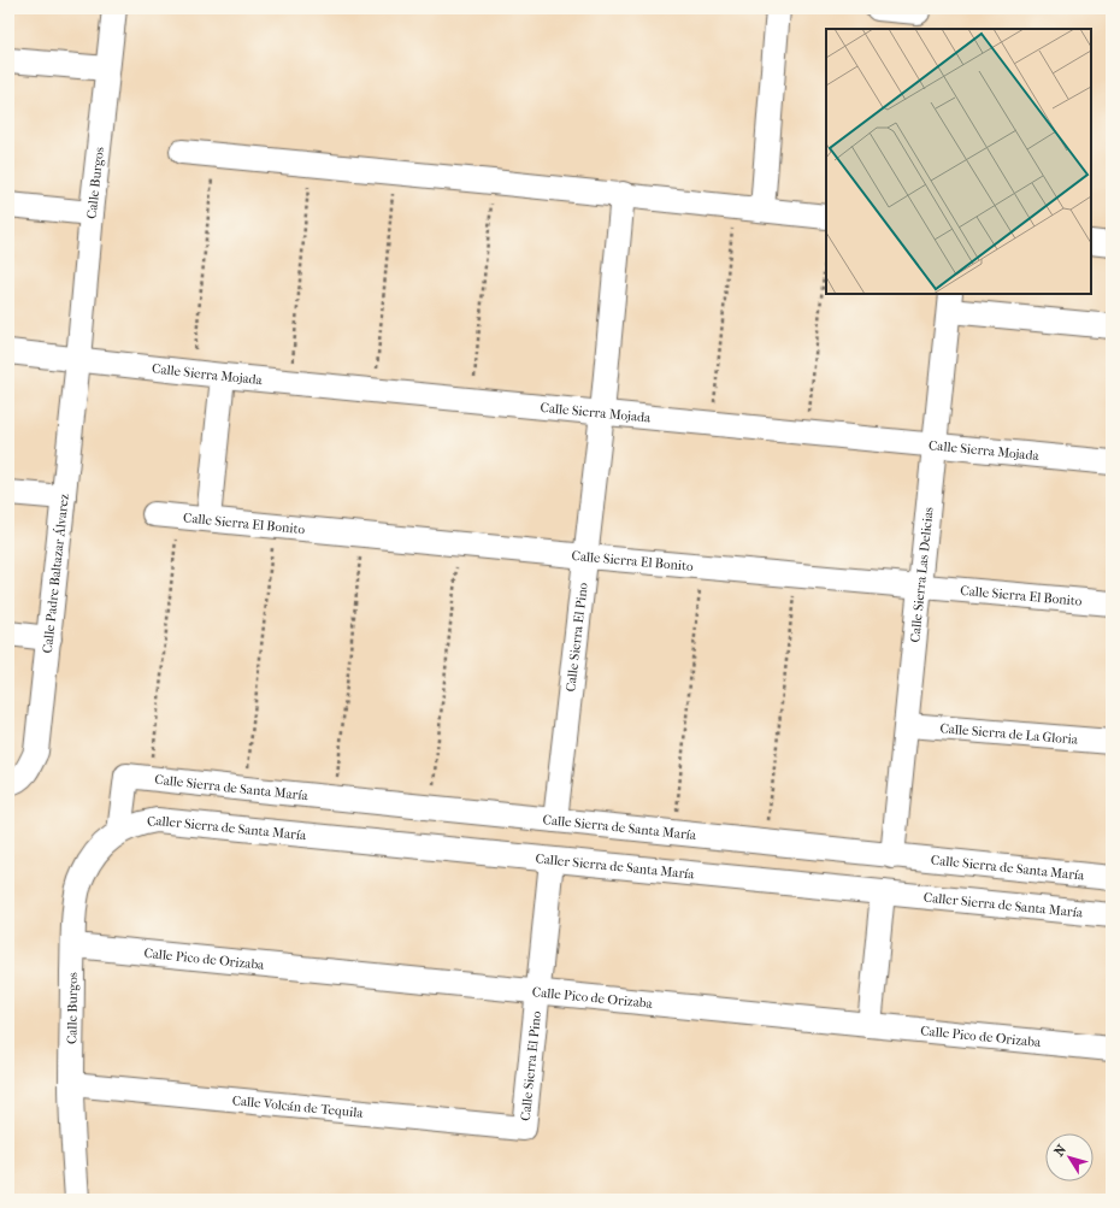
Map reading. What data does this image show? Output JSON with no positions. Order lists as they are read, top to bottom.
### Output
{
  "streets": {
    "street": [
      "Calle Burgos",
      "Calle Sierra Mojada",
      "Calle Sierra El Bonito",
      "Calle Padre Baltazar Álvarez",
      "Calle Sierra Las Delicias",
      "Calle Sierra El Pino",
      "Calle Sierra de La Gloria",
      "Calle Sierra de Santa María",
      "Caller Sierra de Santa María",
      "Calle Pico de Orizaba",
      "Calle Volcán de Tequila"
    ]
  },
  "crossings": [
    ["Calle Burgos", "Calle Sierra Mojada"],
    ["Calle Burgos", "Calle Padre Baltazar Álvarez"],
    ["Calle Burgos", "Calle Sierra de Santa María"],
    ["Calle Burgos", "Caller Sierra de Santa María"],
    ["Calle Burgos", "Calle Pico de Orizaba"],
    ["Calle Burgos", "Calle Volcán de Tequila"],
    ["Calle Sierra Mojada", "Calle Padre Baltazar Álvarez"],
    ["Calle Sierra Mojada", "Calle Sierra Las Delicias"],
    ["Calle Sierra Mojada", "Calle Sierra El Pino"],
    ["Calle Sierra El Bonito", "Calle Sierra Las Delicias"],
    ["Calle Sierra El Bonito", "Calle Sierra El Pino"],
    ["Calle Sierra Las Delicias", "Calle Sierra de La Gloria"],
    ["Calle Sierra Las Delicias", "Calle Sierra de Santa María"],
    ["Calle Sierra El Pino", "Calle Sierra de Santa María"],
    ["Calle Sierra El Pino", "Caller Sierra de Santa María"],
    ["Calle Sierra El Pino", "Calle Pico de Orizaba"],
    ["Calle Sierra El Pino", "Calle Volcán de Tequila"],
    ["Calle Sierra de Santa María", "Caller Sierra de Santa María"]
  ],
  "north": "top left"
}
